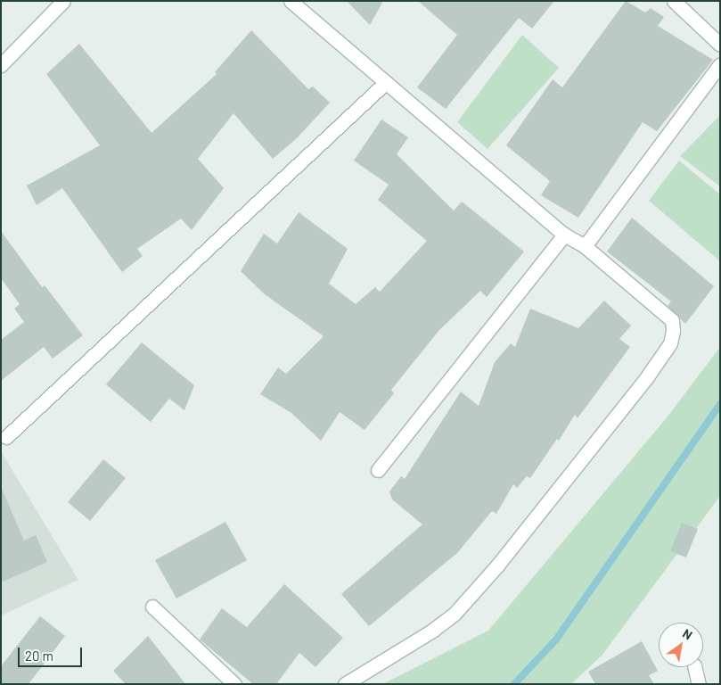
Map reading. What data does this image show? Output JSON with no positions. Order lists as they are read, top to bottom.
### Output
{
  "scale_bar": "20 m",
  "north": "top right"
}
